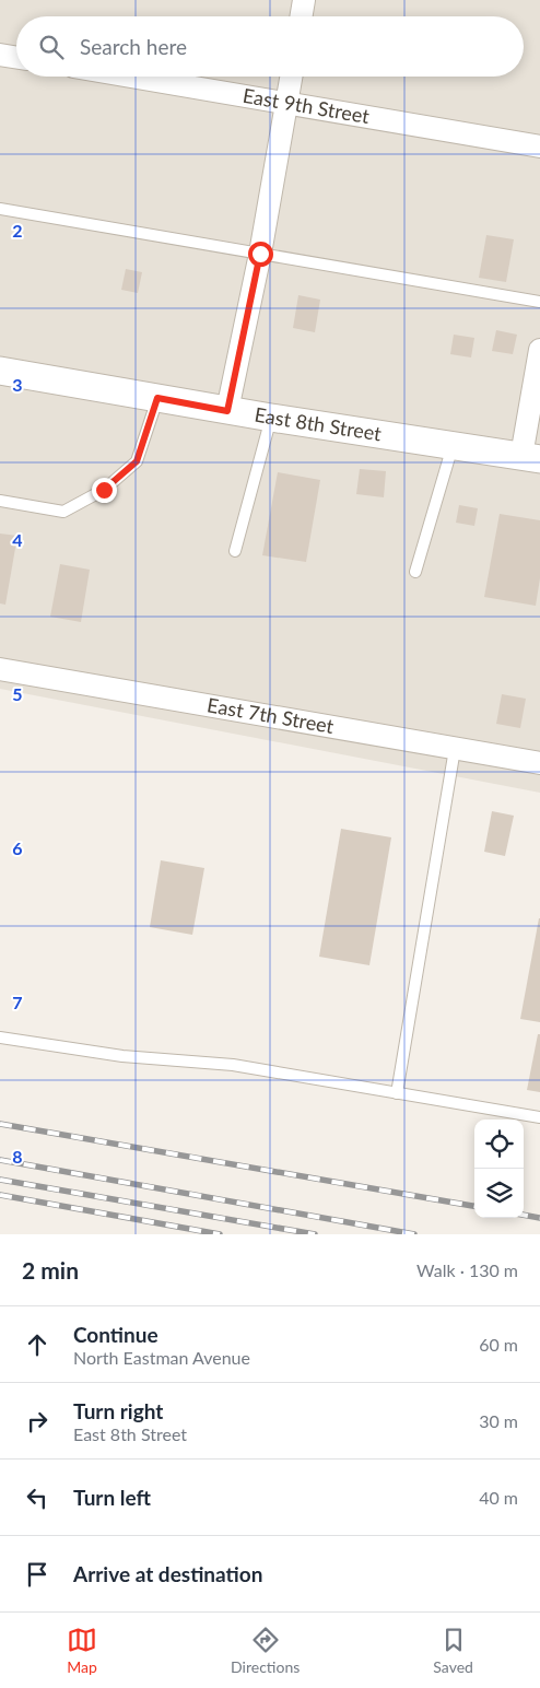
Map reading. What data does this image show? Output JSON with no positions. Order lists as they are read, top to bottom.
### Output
{
  "streets": {
    "street": ["East 9th Street", "East 8th Street", "East 7th Street"]
  },
  "page": {
    "search": "Search here",
    "heading": ["2 min", "Walk · 130 m"],
    "list": [
      ["Continue", "North Eastman Avenue", "60 m"],
      ["Turn right", "East 8th Street", "30 m"],
      ["Turn left", "40 m"],
      "Arrive at destination"
    ],
    "nav": ["Map", "Directions", "Saved"]
  },
  "grid": {
    "rows": [
      "2",
      "3",
      "4",
      "5",
      "6",
      "7",
      "8"
    ]
  }
}
